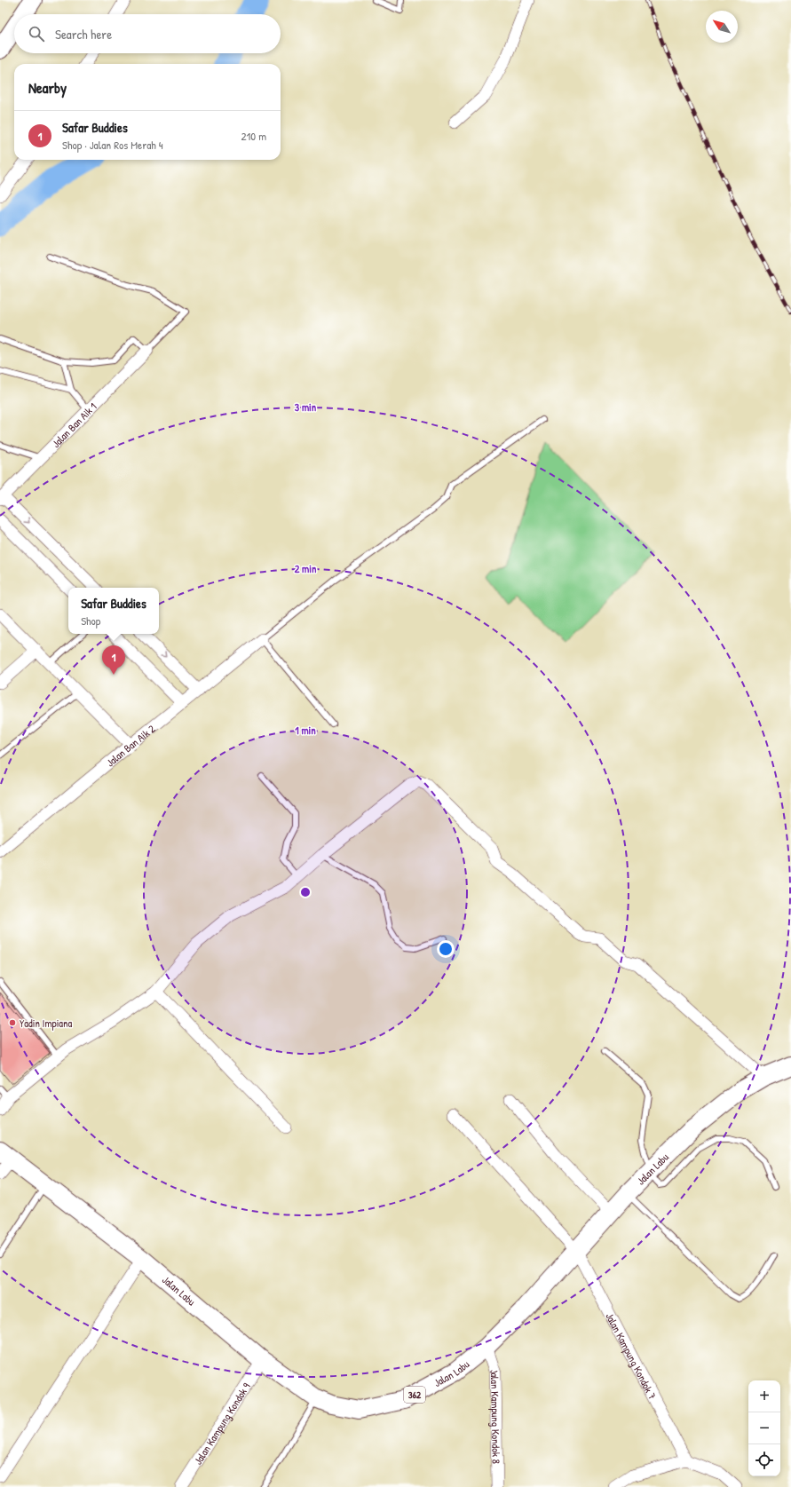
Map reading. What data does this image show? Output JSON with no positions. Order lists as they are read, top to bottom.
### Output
{
  "streets": {
    "main road": ["Jalan Labu", "362"],
    "street": [
      "Jalan Ban Aik 1",
      "Jalan Ban Aik 2",
      "Jalan Kampung Kondok 7",
      "Jalan Kampung Kondok 8",
      "Jalan Kampung Kondok 9"
    ]
  },
  "crossings": [
    ["Jalan Labu", "Jalan Kampung Kondok 7"],
    ["Jalan Labu", "Jalan Kampung Kondok 8"],
    ["Jalan Labu", "Jalan Kampung Kondok 9"]
  ],
  "places": ["Yadin Impiana"],
  "north": "top left",
  "page": {
    "search": "Search here",
    "heading": "Nearby",
    "list": [
      {
        "mark": "1",
        "name": "Safar Buddies",
        "note": "Shop · Jalan Ros Merah 4",
        "value": "210 m"
      }
    ],
    "popup": ["Safar Buddies", "Shop"],
    "pins": "1",
    "map_buttons": ["+", "−"]
  },
  "rings": ["3 min", "2 min", "1 min"]
}
